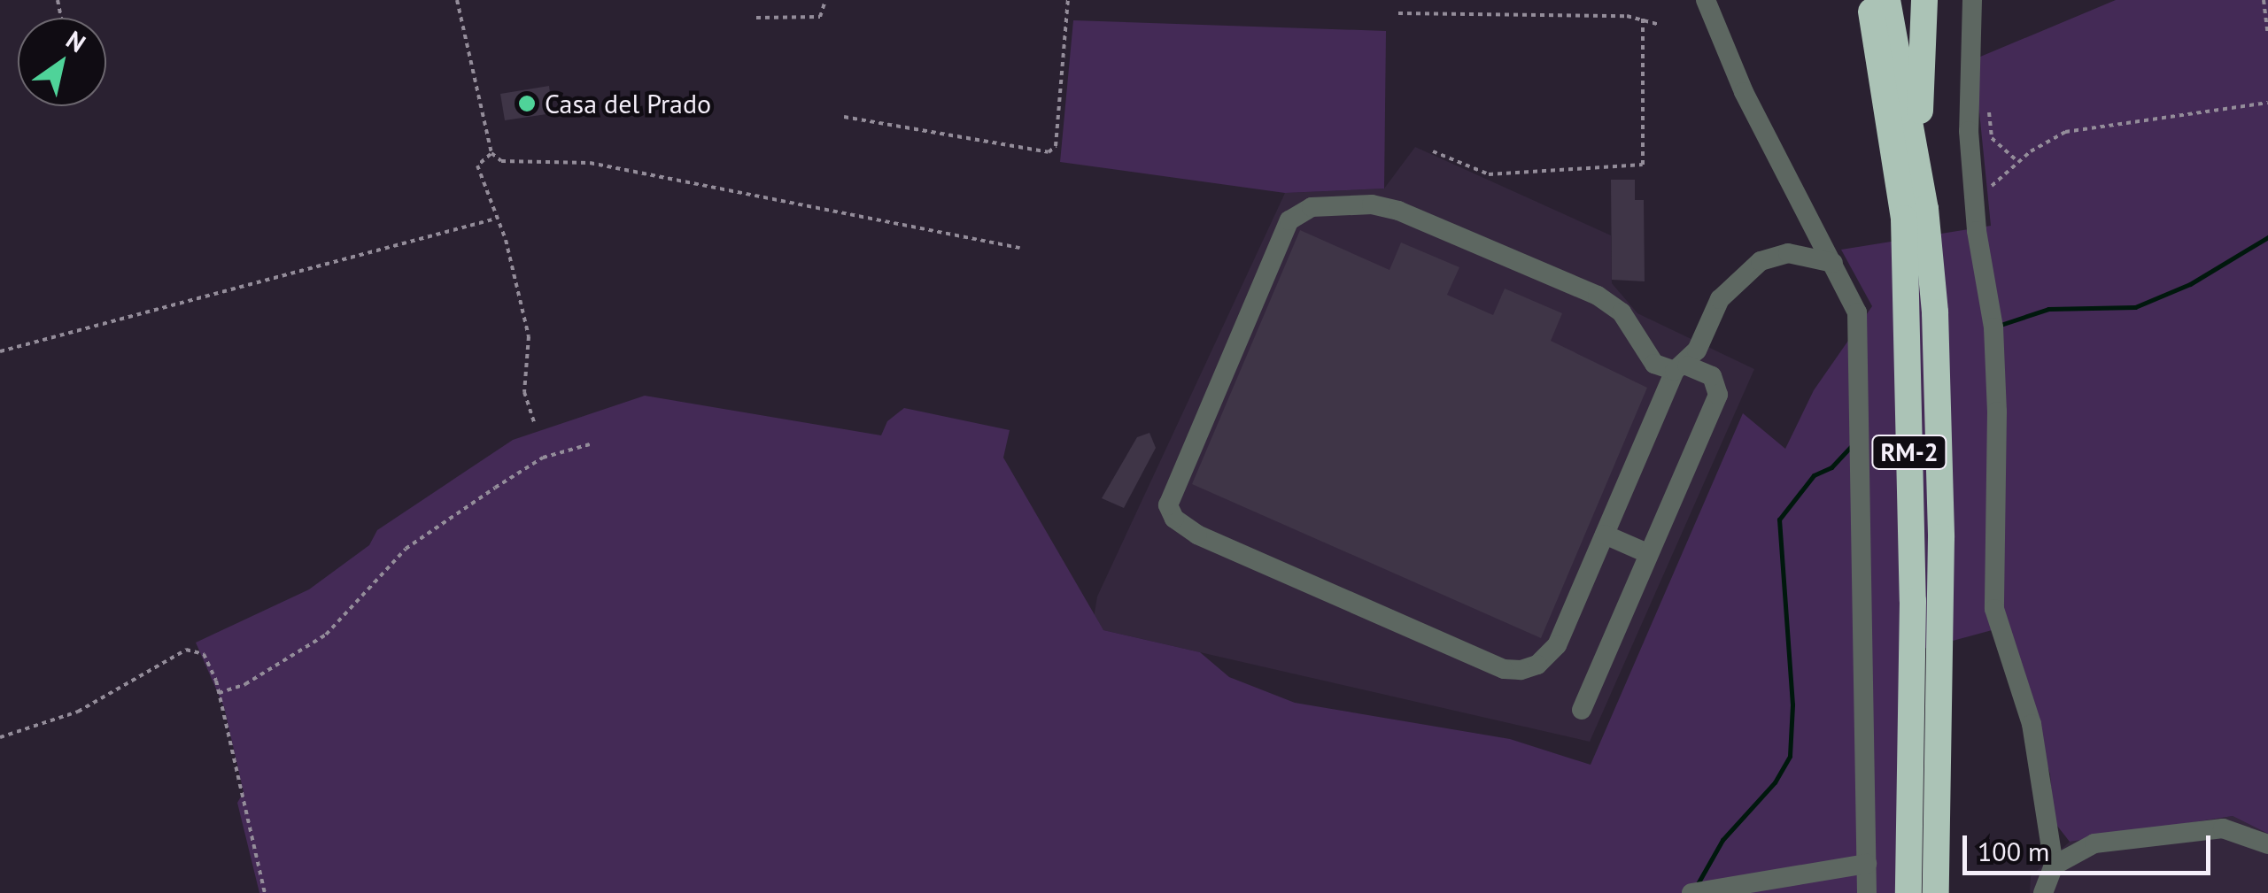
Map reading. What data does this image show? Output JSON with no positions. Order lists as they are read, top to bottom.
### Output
{
  "streets": {
    "highway": ["RM-2"]
  },
  "places": ["Casa del Prado"],
  "scale_bar": "100 m",
  "north": "top right"
}
